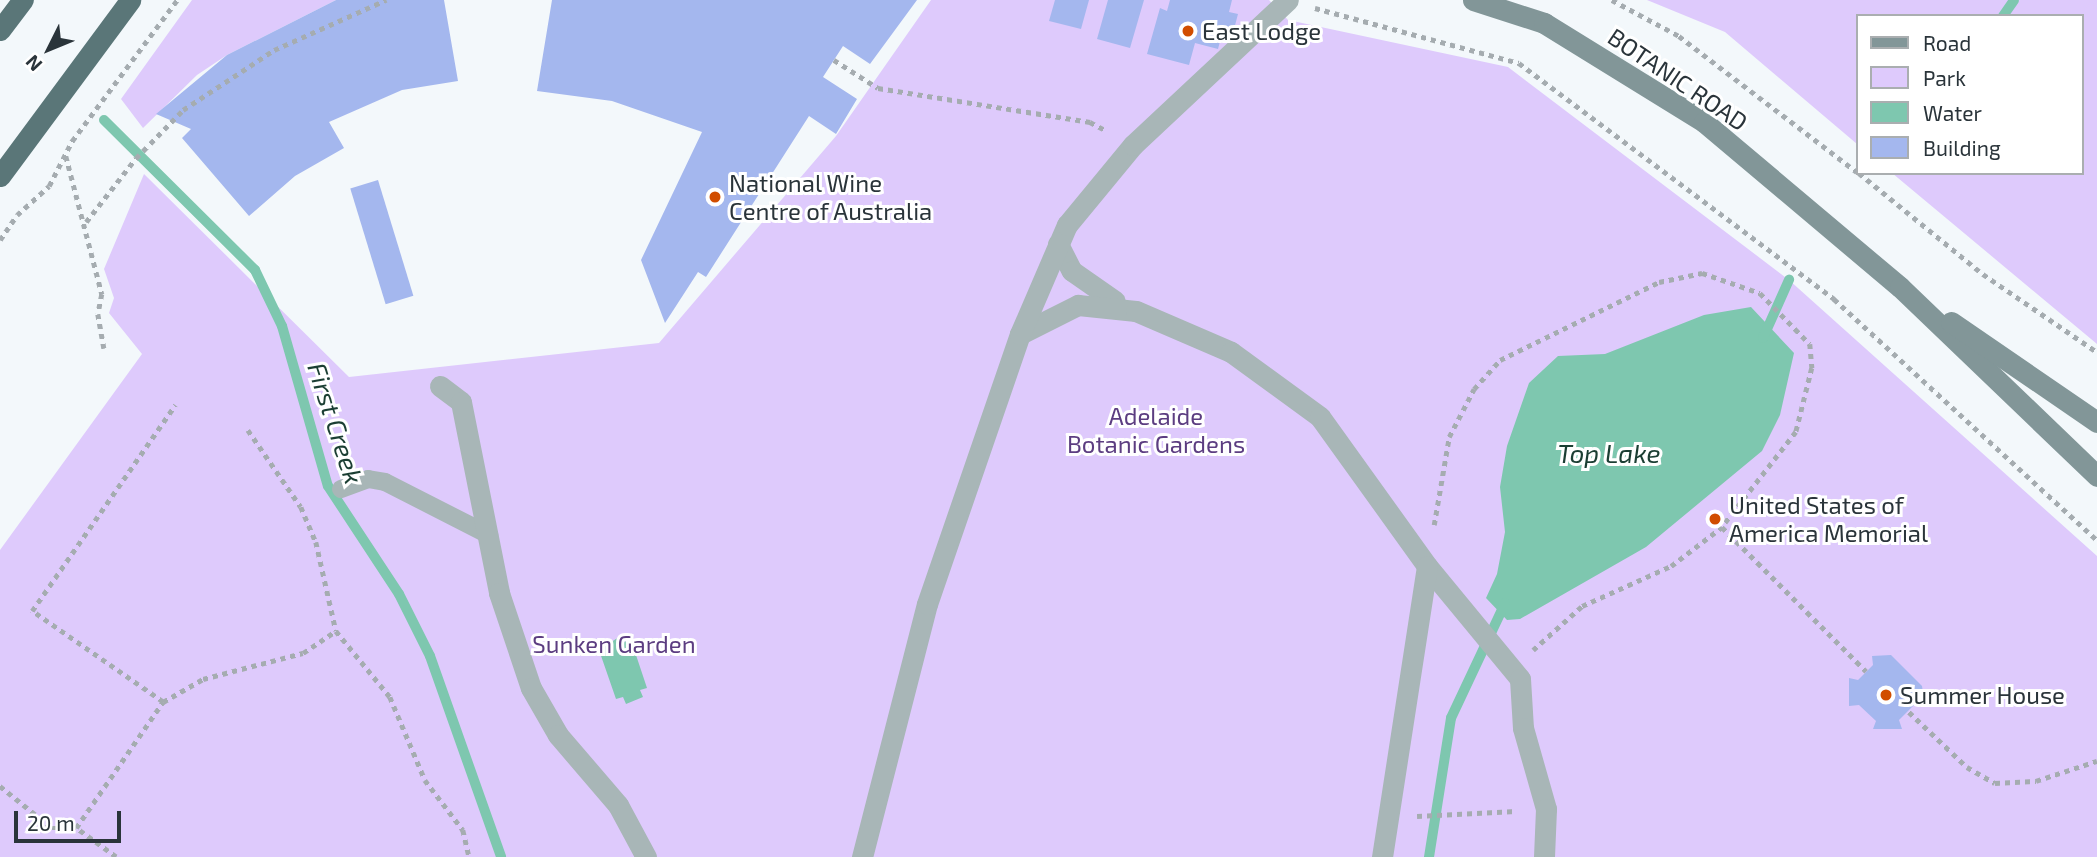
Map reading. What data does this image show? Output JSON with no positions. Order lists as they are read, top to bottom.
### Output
{
  "streets": {
    "main road": ["BOTANIC ROAD"]
  },
  "water": ["First Creek", "Top Lake"],
  "parks": ["Adelaide Botanic Gardens", "Sunken Garden"],
  "places": [
    "East Lodge",
    "National Wine Centre of Australia",
    "United States of America Memorial",
    "Summer House"
  ],
  "legend": [
    "Road",
    "Park",
    "Water",
    "Building"
  ],
  "scale_bar": "20 m",
  "north": "bottom left"
}
